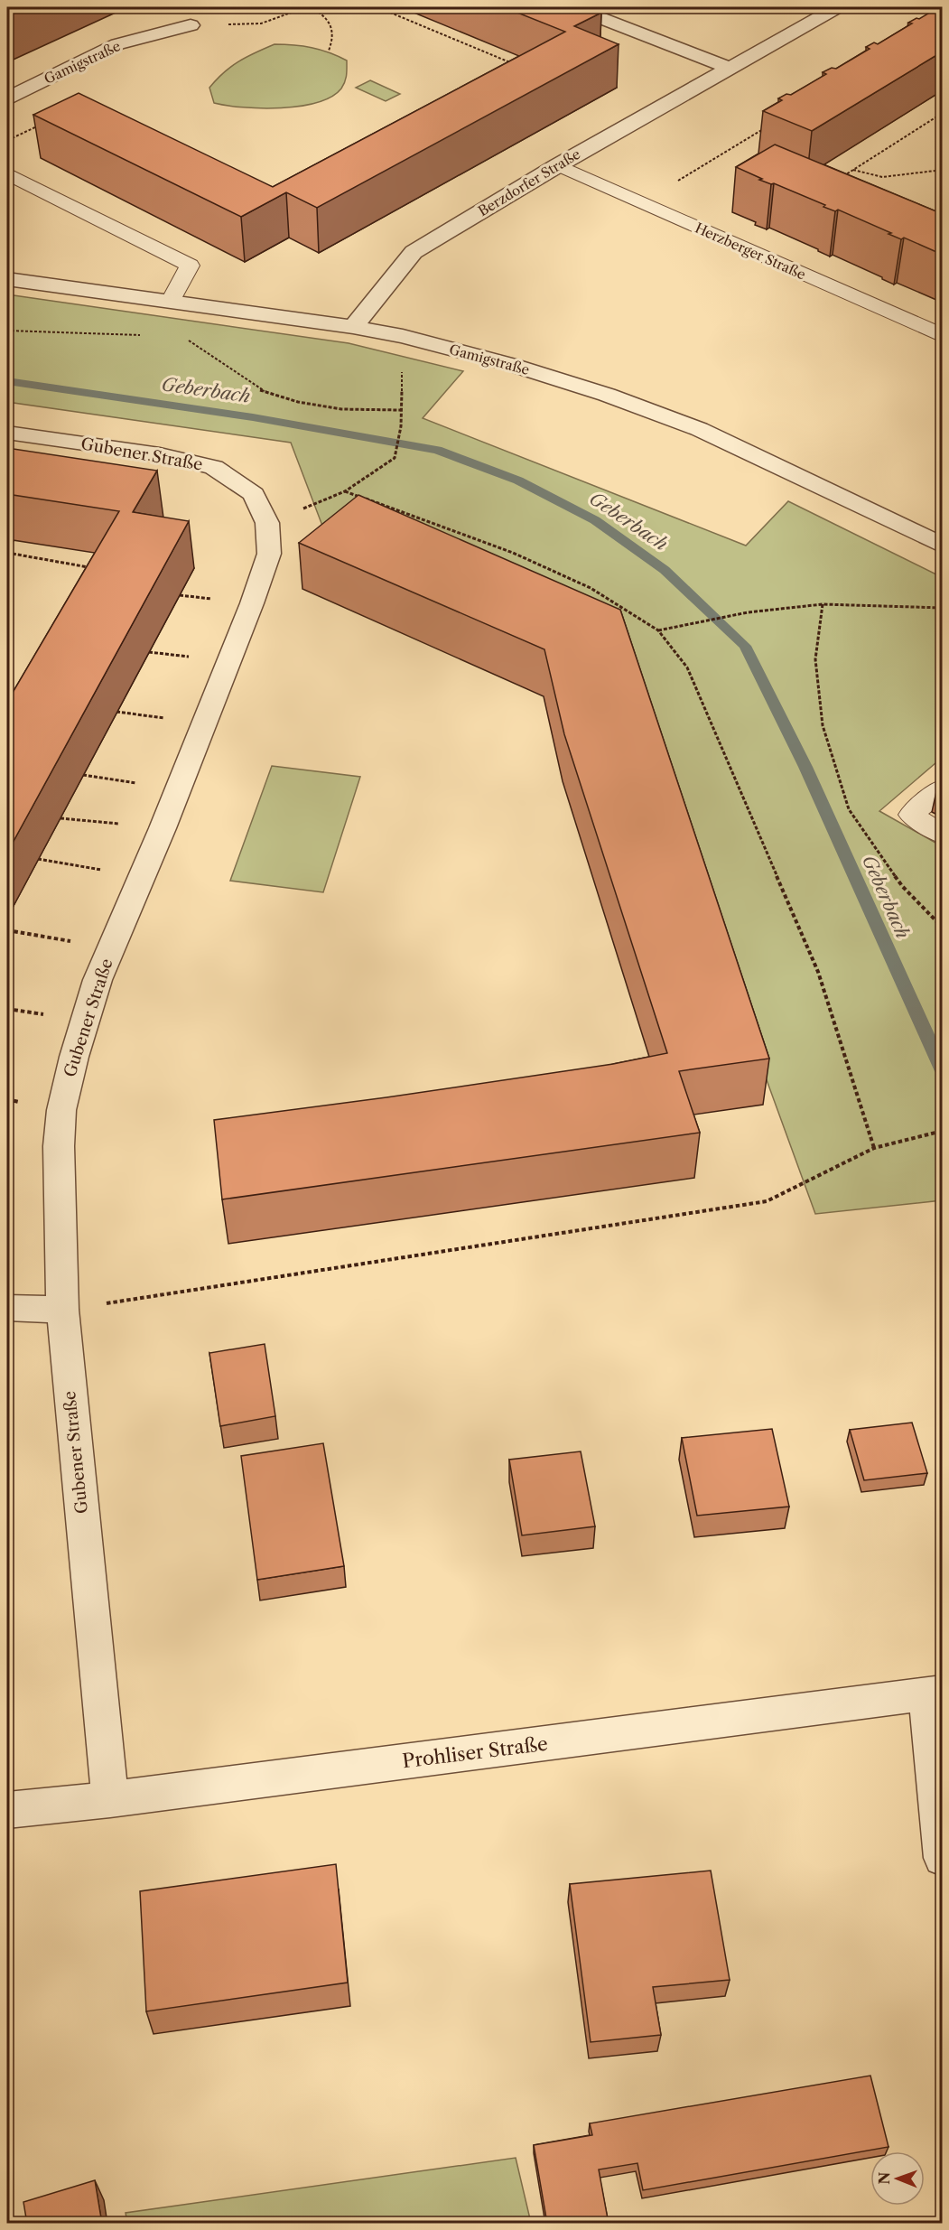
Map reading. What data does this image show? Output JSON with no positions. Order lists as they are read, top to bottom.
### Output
{
  "streets": {
    "street": [
      "Gamigstraße",
      "Berzdorfer Straße",
      "Gubener Straße",
      "Prohliser Straße"
    ],
    "lane": ["Herzberger Straße"]
  },
  "crossings": [
    ["Gamigstraße", "Berzdorfer Straße"],
    ["Berzdorfer Straße", "Herzberger Straße"],
    ["Gubener Straße", "Prohliser Straße"]
  ],
  "water": ["Geberbach"],
  "north": "left"
}
